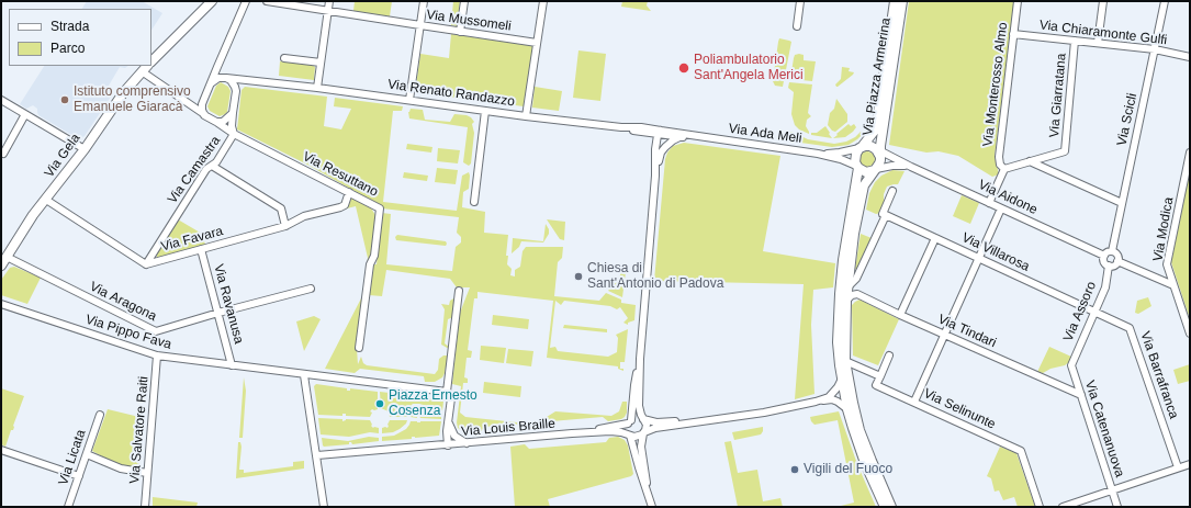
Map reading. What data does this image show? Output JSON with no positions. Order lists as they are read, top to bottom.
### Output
{
  "streets": {
    "street": [
      "Via Mussomeli",
      "Via Chiaramonte Gulfi",
      "Via Piazza Armerina",
      "Via Monterosso Almo",
      "Via Renato Randazzo",
      "Via Giarratana",
      "Via Scicli",
      "Via Ada Meli",
      "Via Gela",
      "Via Camastra",
      "Via Resuttano",
      "Via Aidone",
      "Via Modica",
      "Via Favara",
      "Via Villarosa",
      "Via Aragona",
      "Via Ravanusa",
      "Via Assoro",
      "Via Tindari",
      "Via Pippo Fava",
      "Via Barrafranca",
      "Via Selinunte",
      "Via Louis Braille",
      "Via Catenanuova",
      "Via Salvatore Raiti",
      "Via Licata"
    ]
  },
  "crossings": [
    ["Via Chiaramonte Gulfi", "Via Monterosso Almo"],
    ["Via Chiaramonte Gulfi", "Via Giarratana"],
    ["Via Chiaramonte Gulfi", "Via Scicli"],
    ["Via Piazza Armerina", "Via Aidone"],
    ["Via Renato Randazzo", "Via Resuttano"],
    ["Via Scicli", "Via Aidone"],
    ["Via Scicli", "Via Assoro"],
    ["Via Gela", "Via Aragona"],
    ["Via Camastra", "Via Resuttano"],
    ["Via Camastra", "Via Favara"],
    ["Via Resuttano", "Via Favara"],
    ["Via Aidone", "Via Assoro"],
    ["Via Favara", "Via Ravanusa"],
    ["Via Villarosa", "Via Assoro"],
    ["Via Villarosa", "Via Barrafranca"],
    ["Via Aragona", "Via Ravanusa"],
    ["Via Ravanusa", "Via Pippo Fava"],
    ["Via Assoro", "Via Barrafranca"],
    ["Via Assoro", "Via Catenanuova"],
    ["Via Tindari", "Via Catenanuova"],
    ["Via Pippo Fava", "Via Salvatore Raiti"]
  ],
  "places": [
    "Poliambulatorio Sant'Angela Merici",
    "Istituto comprensivo Emanuele Giaracà",
    "Chiesa di Sant'Antonio di Padova",
    "Piazza Ernesto Cosenza",
    "Vigili del Fuoco"
  ],
  "legend": ["Strada", "Parco"]
}
